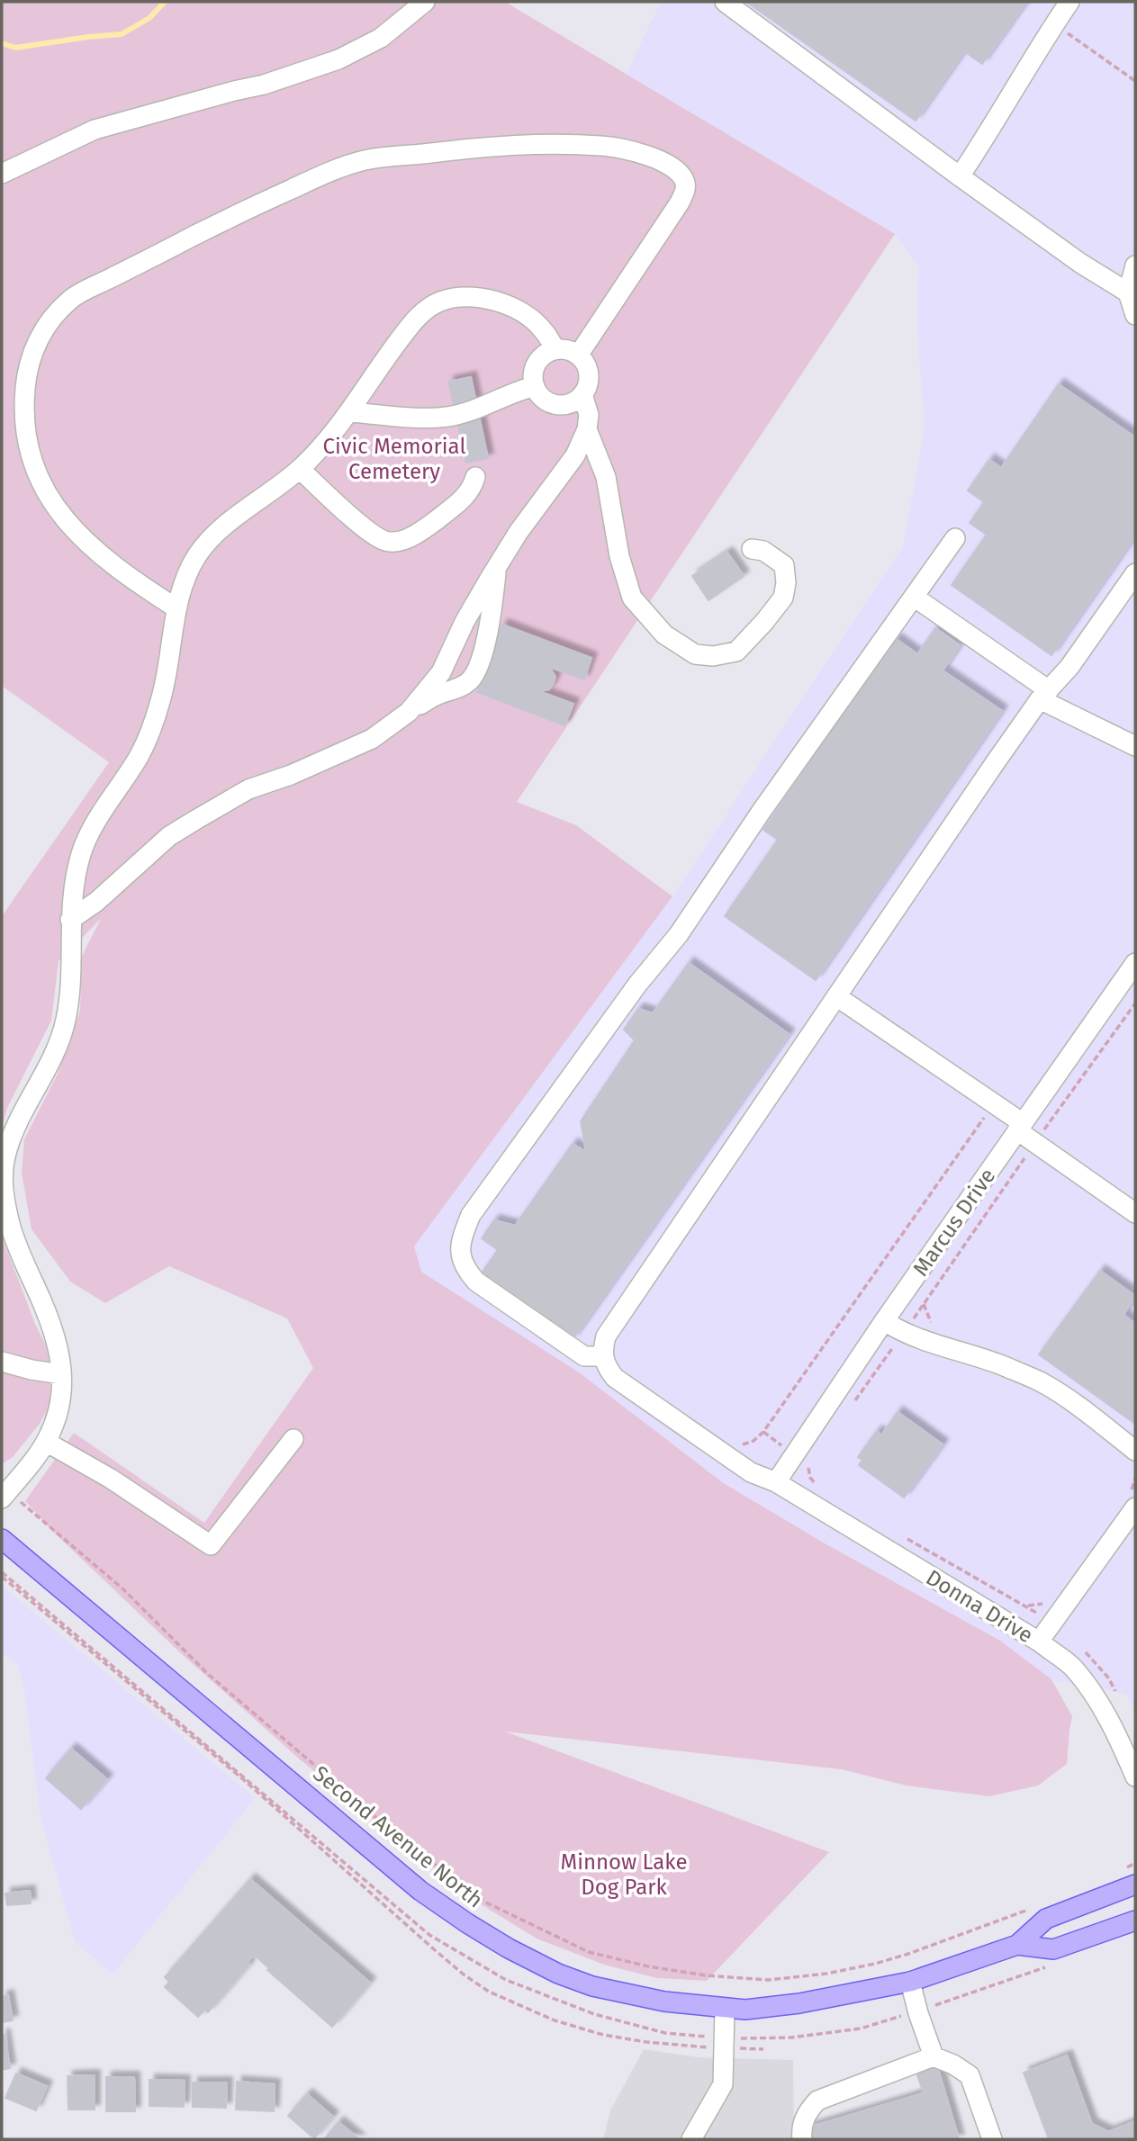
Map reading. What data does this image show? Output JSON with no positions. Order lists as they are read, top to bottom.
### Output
{
  "streets": {
    "main road": ["Second Avenue North"],
    "street": ["Marcus Drive", "Donna Drive"]
  },
  "crossings": [
    ["Marcus Drive", "Donna Drive"]
  ],
  "parks": ["Civic Memorial Cemetery", "Minnow Lake Dog Park"]
}
